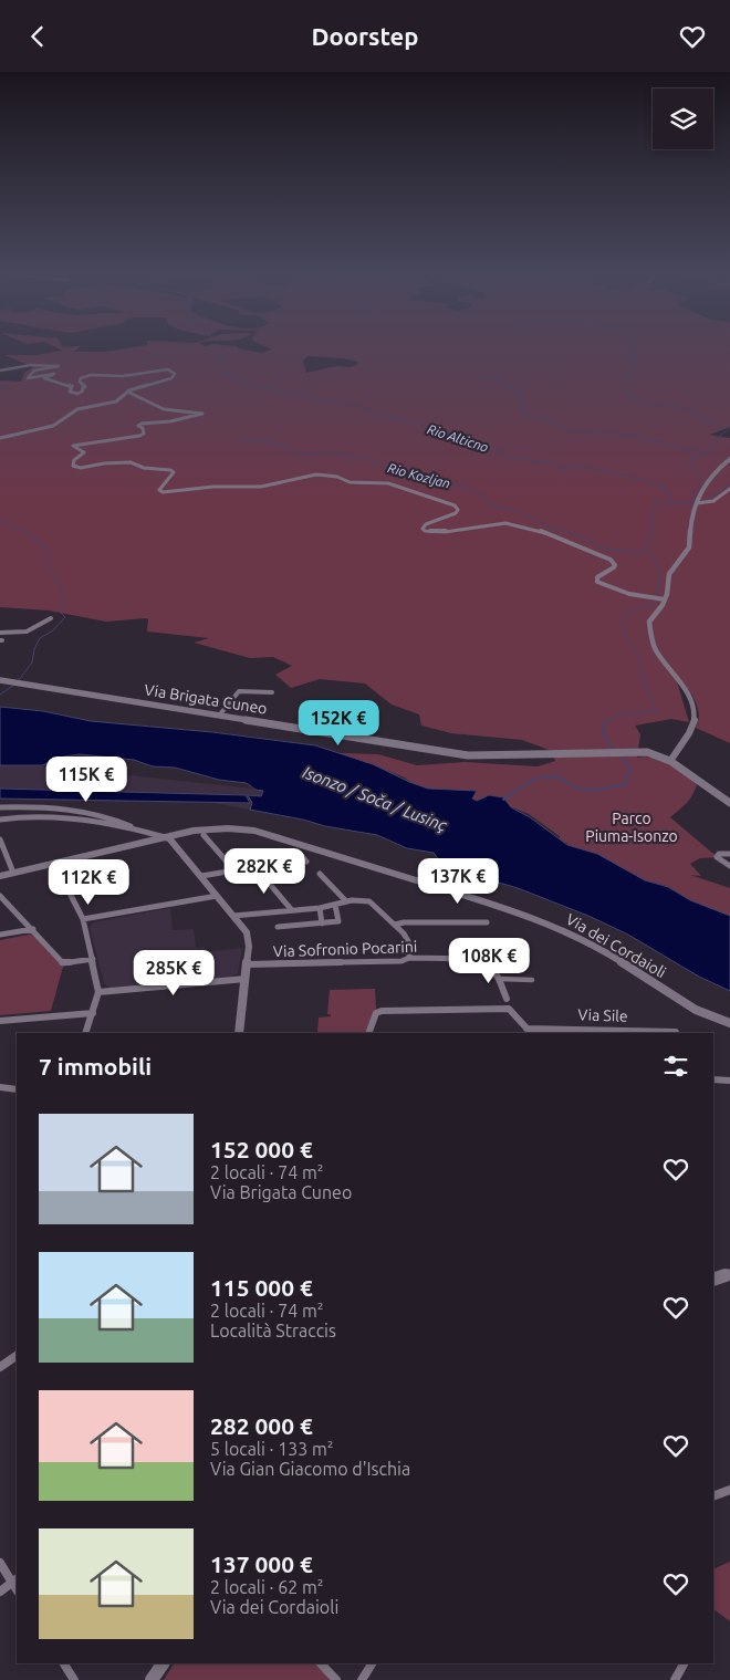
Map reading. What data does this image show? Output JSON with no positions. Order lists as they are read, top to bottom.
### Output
{
  "streets": {
    "main road": ["Via Brigata Cuneo"],
    "street": ["Via dei Cordaioli", "Via Sofronio Pocarini", "Via Sile"]
  },
  "water": ["Rio Alticno", "Rio Kozljan", "Isonzo / Soča / Lusinç"],
  "parks": ["Parco Piuma-Isonzo"],
  "page": {
    "header": "Doorstep",
    "price": [
      "152K €",
      "115K €",
      "282K €",
      "137K €",
      "112K €",
      "108K €",
      "285K €"
    ],
    "heading": "7 immobili",
    "list": [
      {
        "name": "152 000 €",
        "note": "2 locali · 74 m² · Via Brigata Cuneo"
      },
      {
        "name": "115 000 €",
        "note": "2 locali · 74 m² · Località Straccis"
      },
      {
        "name": "282 000 €",
        "note": "5 locali · 133 m² · Via Gian Giacomo d'Ischia"
      },
      {
        "name": "137 000 €",
        "note": "2 locali · 62 m² · Via dei Cordaioli"
      }
    ]
  }
}
